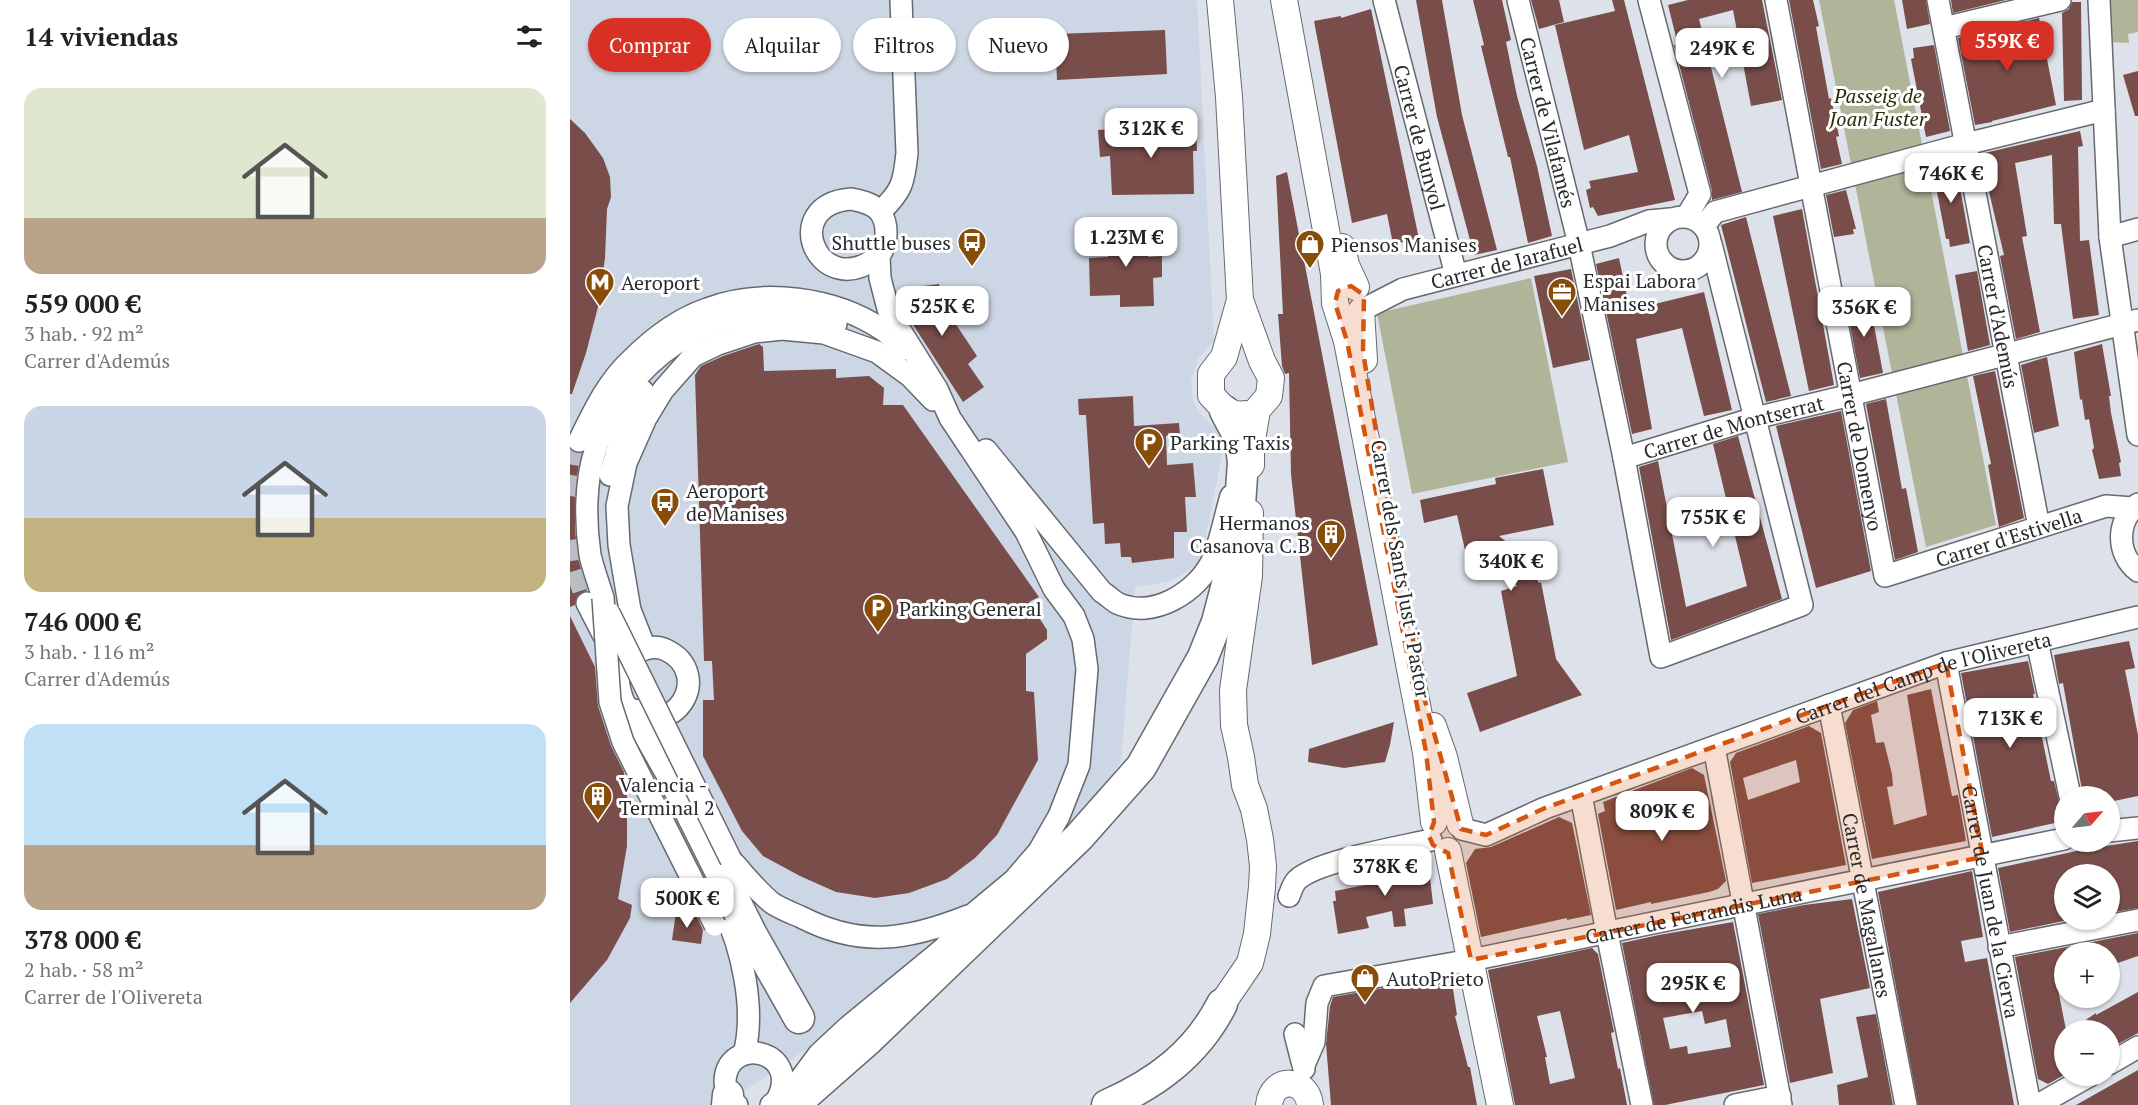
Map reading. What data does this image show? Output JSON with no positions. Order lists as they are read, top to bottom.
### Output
{
  "streets": {
    "main road": ["Carrer dels Sants Just i Pastor"],
    "street": [
      "Carrer de Vilafamés",
      "Carrer de Bunyol",
      "Carrer de Jarafuel",
      "Carrer d'Ademús",
      "Carrer de Montserrat",
      "Carrer de Domenyo",
      "Carrer d'Estivella",
      "Carrer del Camp de l'Olivereta",
      "Carrer de Juan de la Cierva",
      "Carrer de Magallanes",
      "Carrer de Ferrandis Luna"
    ]
  },
  "crossings": [
    ["Carrer de Vilafamés", "Carrer de Jarafuel"],
    ["Carrer de Vilafamés", "Carrer de Montserrat"],
    ["Carrer de Bunyol", "Carrer de Jarafuel"],
    ["Carrer de Jarafuel", "Carrer d'Ademús"],
    ["Carrer de Jarafuel", "Carrer de Domenyo"],
    ["Carrer de Jarafuel", "Carrer dels Sants Just i Pastor"],
    ["Carrer d'Ademús", "Carrer de Montserrat"],
    ["Carrer d'Ademús", "Carrer d'Estivella"],
    ["Carrer de Montserrat", "Carrer de Domenyo"],
    ["Carrer de Domenyo", "Carrer d'Estivella"],
    ["Carrer dels Sants Just i Pastor", "Carrer del Camp de l'Olivereta"],
    ["Carrer dels Sants Just i Pastor", "Carrer de Ferrandis Luna"],
    ["Carrer del Camp de l'Olivereta", "Carrer de Juan de la Cierva"],
    ["Carrer del Camp de l'Olivereta", "Carrer de Magallanes"],
    ["Carrer de Juan de la Cierva", "Carrer de Ferrandis Luna"],
    ["Carrer de Magallanes", "Carrer de Ferrandis Luna"]
  ],
  "parks": ["Passeig de Joan Fuster"],
  "places": {
    "bus stop": ["Shuttle buses", "Aeroport de Manises"],
    "shop": ["Piensos Manises", "AutoPrieto"],
    "metro station": ["Aeroport"],
    "office": ["Espai Labora Manises"],
    "parking": ["Parking Taxis", "Parking General"],
    "building": ["Hermanos Casanova C.B", "Valencia - Terminal 2"]
  },
  "north": "top right",
  "page": {
    "heading": "14 viviendas",
    "chip": [
      "Comprar",
      "Alquilar",
      "Filtros",
      "Nuevo"
    ],
    "price": [
      "559K €",
      "249K €",
      "312K €",
      "746K €",
      "1.23M €",
      "525K €",
      "356K €",
      "755K €",
      "340K €",
      "713K €",
      "809K €",
      "378K €",
      "500K €",
      "295K €"
    ],
    "list": [
      {
        "name": "559 000 €",
        "note": "3 hab. · 92 m² · Carrer d'Ademús"
      },
      {
        "name": "746 000 €",
        "note": "3 hab. · 116 m² · Carrer d'Ademús"
      },
      {
        "name": "378 000 €",
        "note": "2 hab. · 58 m² · Carrer de l'Olivereta"
      }
    ],
    "map_buttons": ["+", "−"]
  }
}
